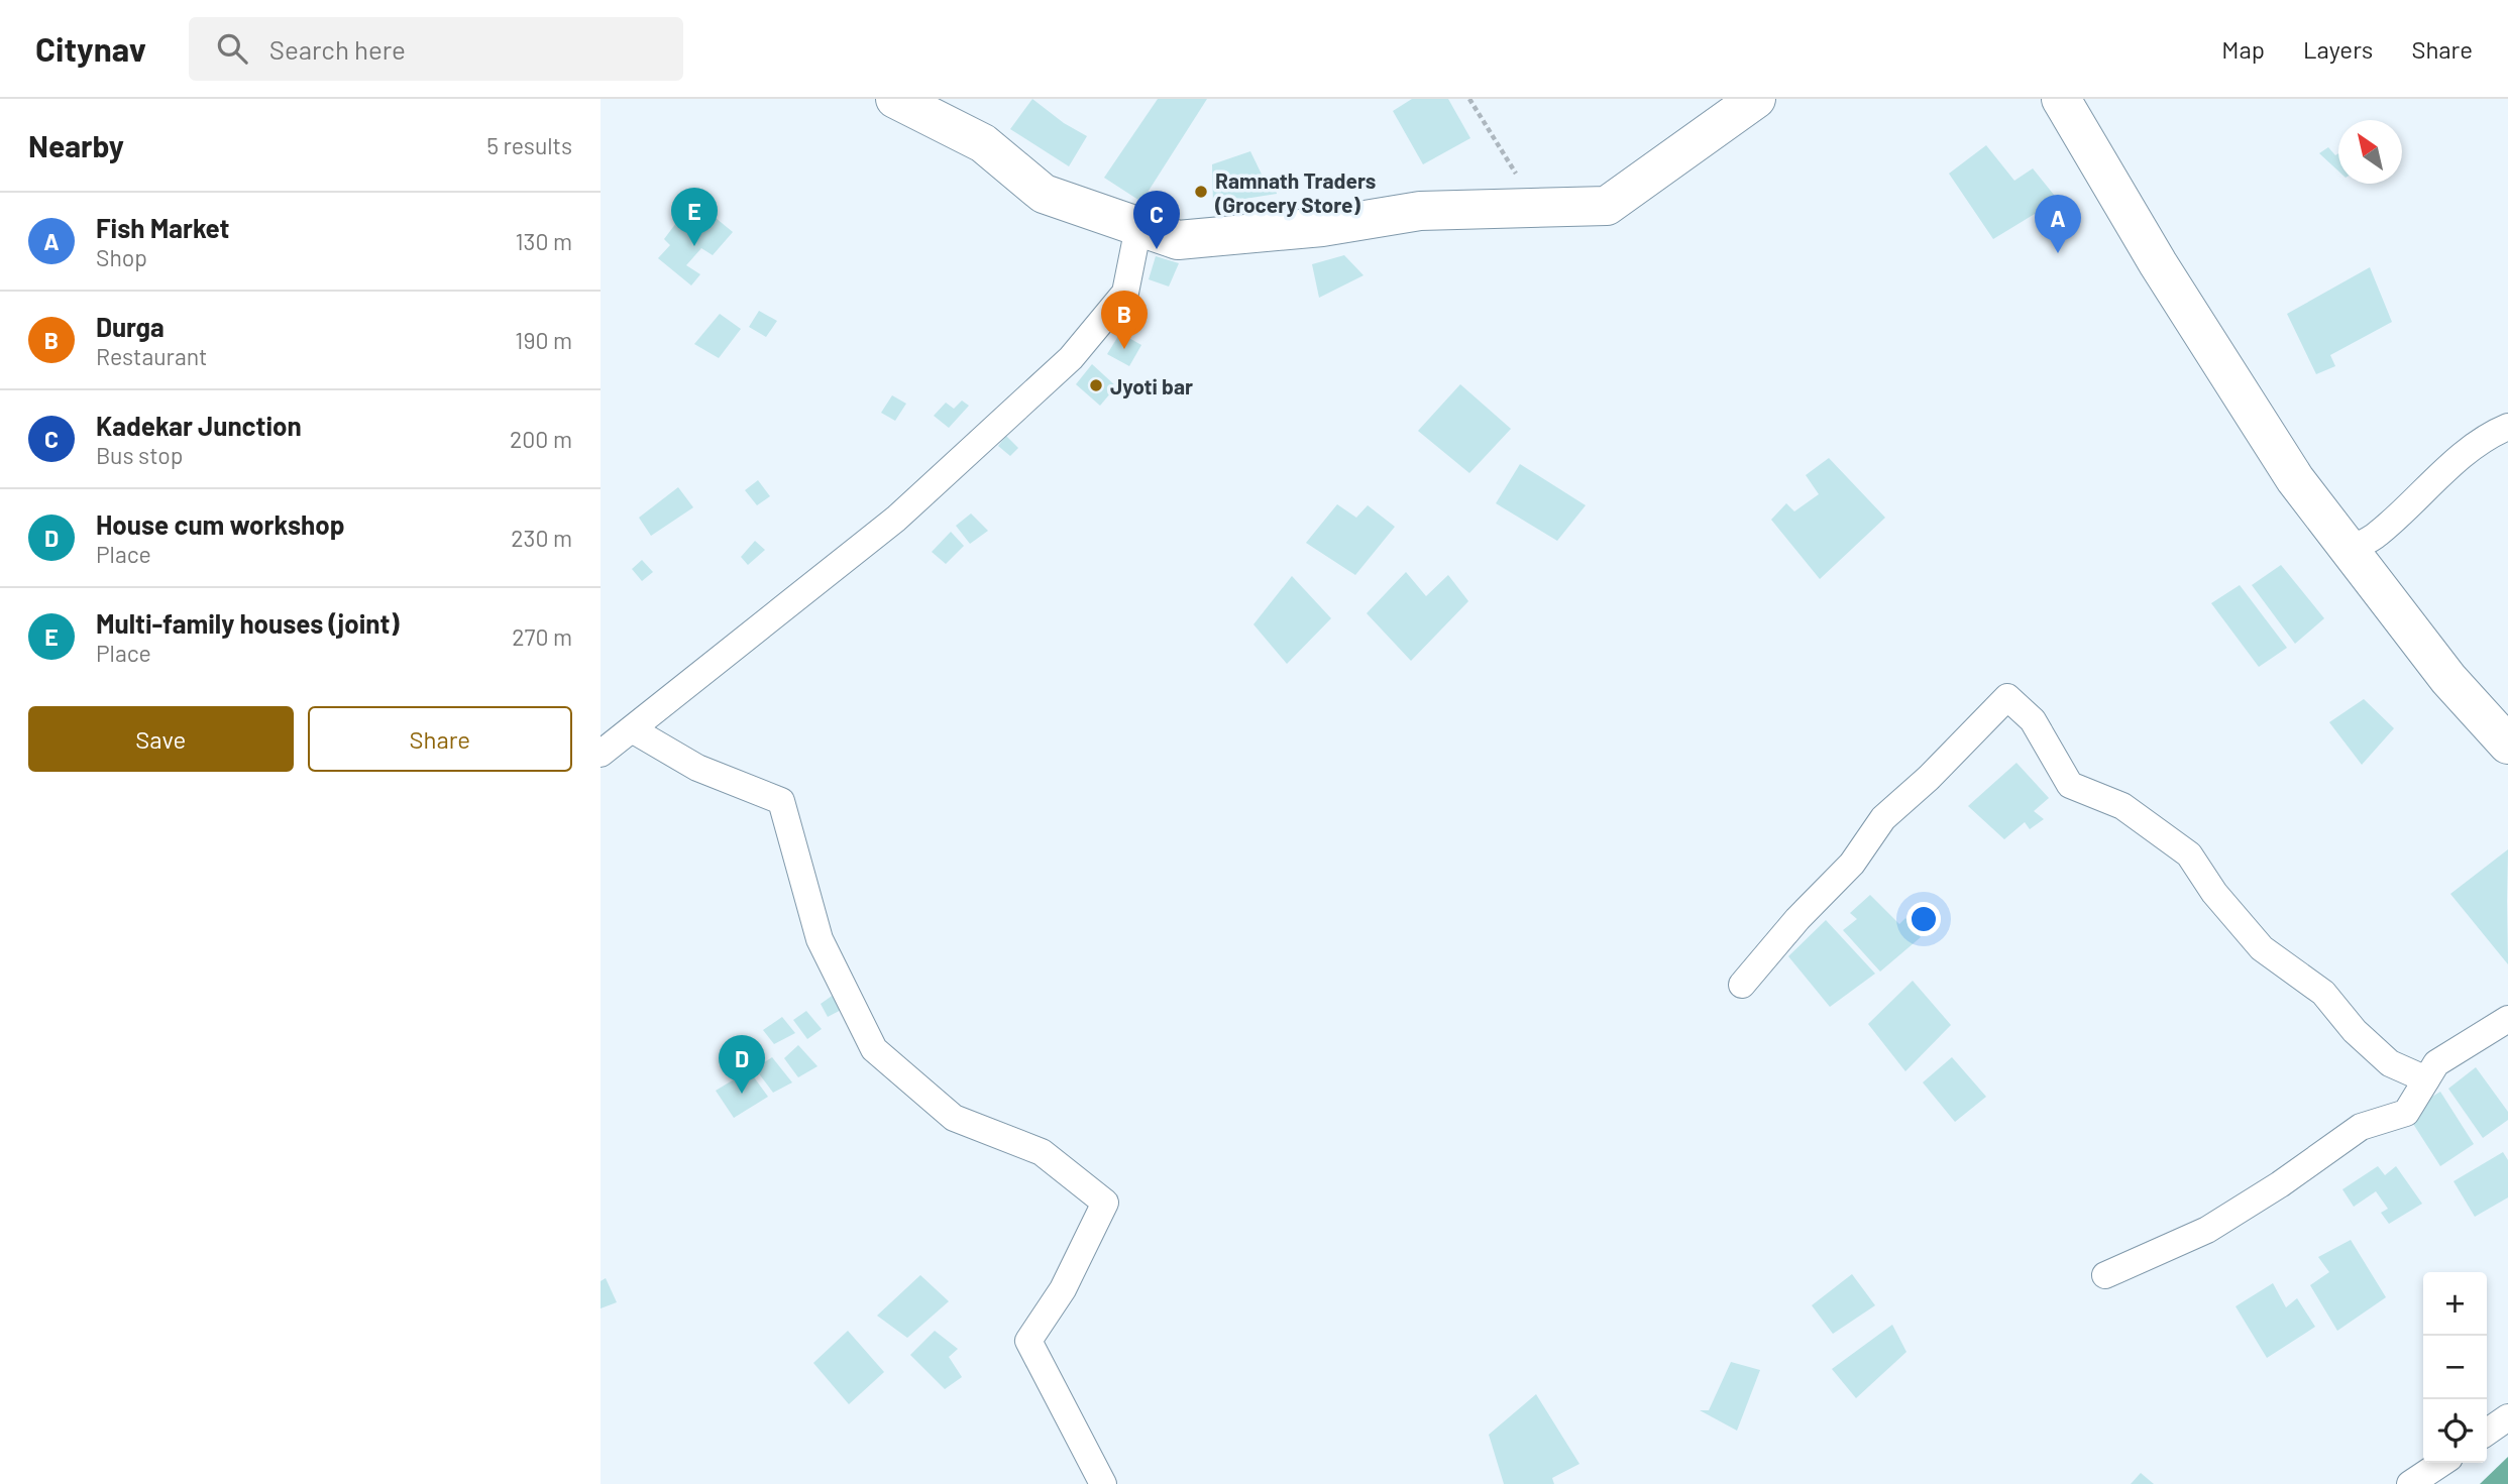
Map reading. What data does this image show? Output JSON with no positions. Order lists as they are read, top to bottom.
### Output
{
  "places": ["Ramnath Traders (Grocery Store)", "Jyoti bar"],
  "north": "top left",
  "page": {
    "header": "Citynav",
    "search": "Search here",
    "nav": ["Map", "Layers", "Share"],
    "heading": ["Nearby", "5 results"],
    "pins": [
      "E",
      "C",
      "A",
      "B",
      "D"
    ],
    "list": [
      {
        "mark": "A",
        "name": "Fish Market",
        "note": "Shop",
        "value": "130 m"
      },
      {
        "mark": "B",
        "name": "Durga",
        "note": "Restaurant",
        "value": "190 m"
      },
      {
        "mark": "C",
        "name": "Kadekar Junction",
        "note": "Bus stop",
        "value": "200 m"
      },
      {
        "mark": "D",
        "name": "House cum workshop",
        "note": "Place",
        "value": "230 m"
      },
      {
        "mark": "E",
        "name": "Multi-family houses (joint)",
        "note": "Place",
        "value": "270 m"
      }
    ],
    "buttons": ["Save", "Share"],
    "map_buttons": ["+", "−"]
  }
}
